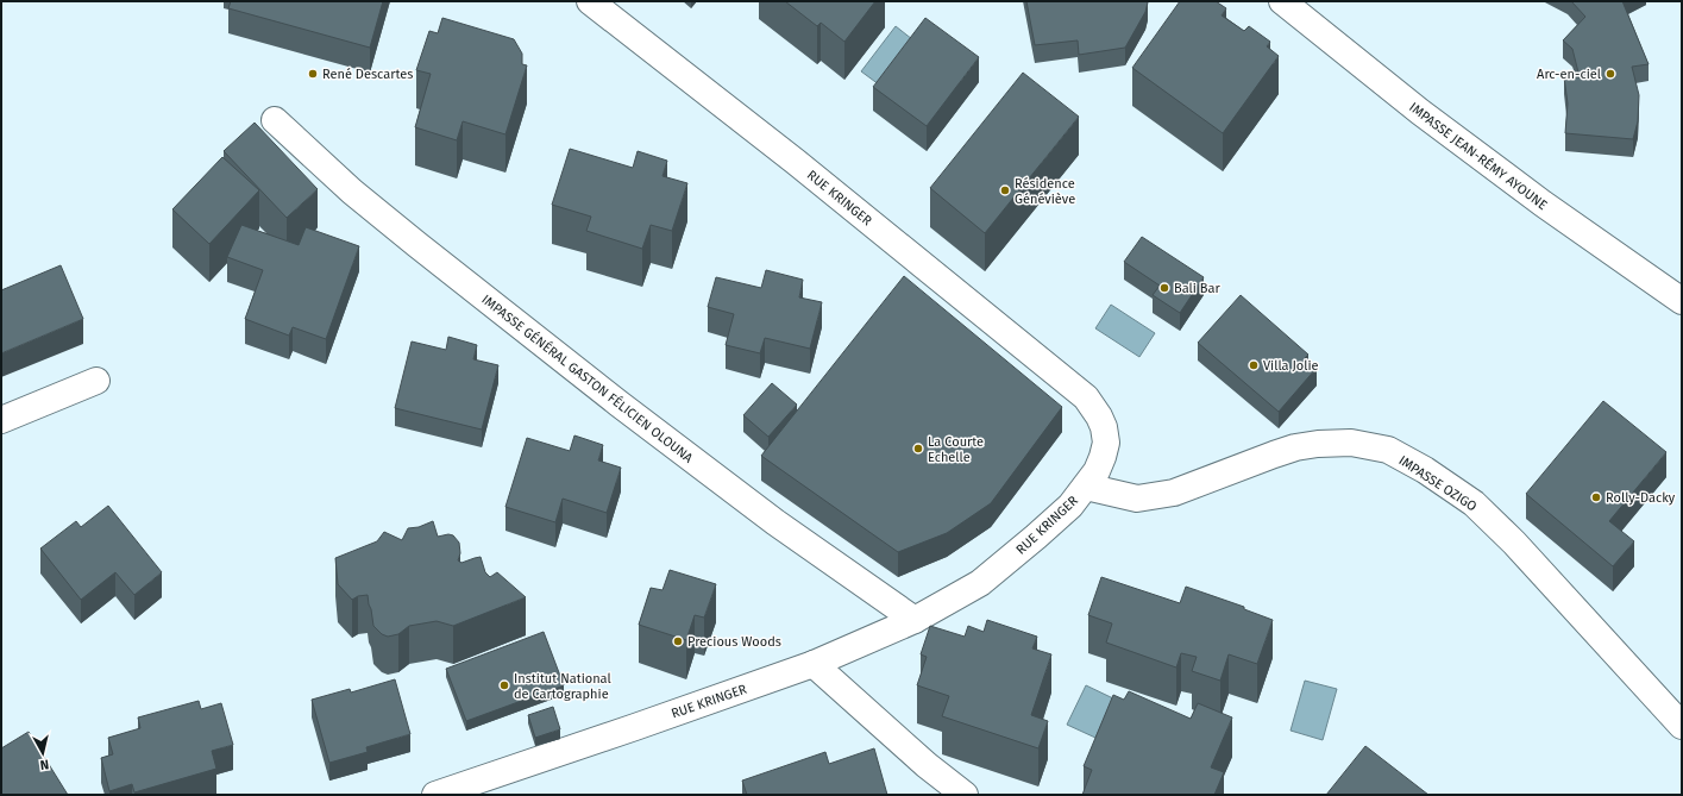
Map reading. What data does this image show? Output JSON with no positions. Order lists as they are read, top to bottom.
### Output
{
  "streets": {
    "street": [
      "IMPASSE JEAN-RÉMY AYOUNE",
      "RUE KRINGER",
      "IMPASSE GÉNÉRAL GASTON FÉLICIEN OLOUNA",
      "IMPASSE OZIGO"
    ]
  },
  "crossings": [
    ["RUE KRINGER", "IMPASSE GÉNÉRAL GASTON FÉLICIEN OLOUNA"],
    ["RUE KRINGER", "IMPASSE OZIGO"]
  ],
  "places": [
    "René Descartes",
    "Arc-en-ciel",
    "Résidence Généviève",
    "Bali Bar",
    "Villa Jolie",
    "La Courte Echelle",
    "Rolly-Dacky",
    "Precious Woods",
    "Institut National de Cartographie"
  ],
  "north": "bottom"
}
